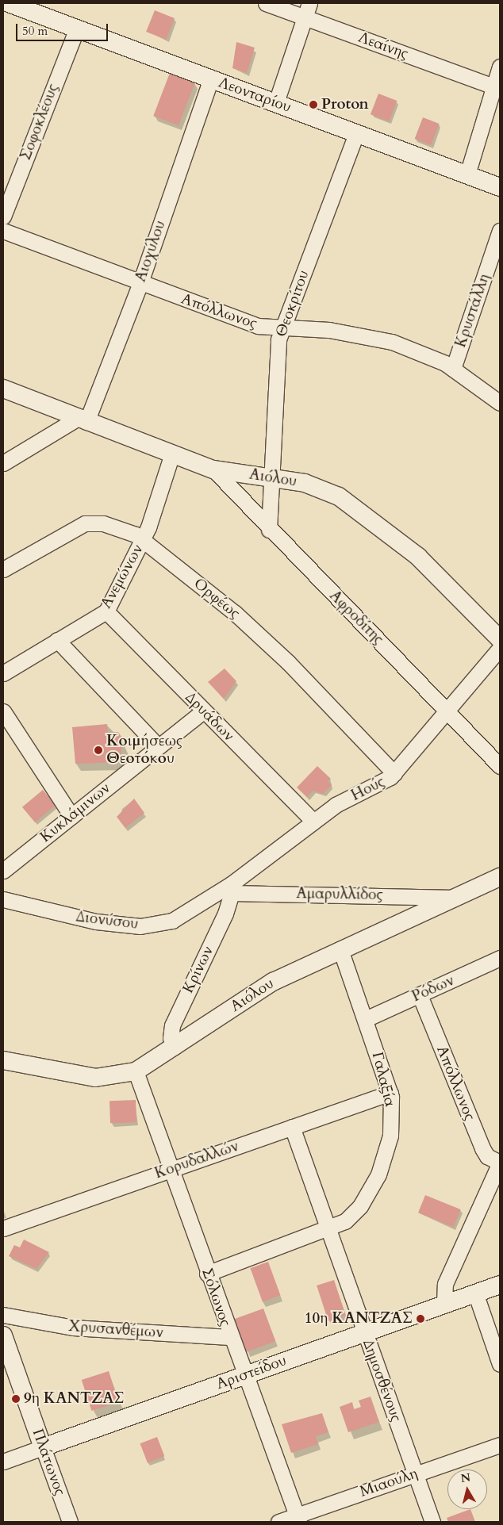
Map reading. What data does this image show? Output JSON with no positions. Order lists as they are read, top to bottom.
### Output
{
  "streets": {
    "street": [
      "Λεαίνης",
      "Λεονταρίου",
      "Σοφοκλέους",
      "Αιοχύλου",
      "Θεοκρίτου",
      "Κρυστάλλη",
      "Απόλλωνος",
      "Αιόλου",
      "Ανεμώνων",
      "Ορφέως",
      "Αφροδίτης",
      "Δρυάδων",
      "Ηούς",
      "Κυκλάμινων",
      "Αμαρυλλίδος",
      "Διονύσου",
      "Κρίνων",
      "Ρόδων",
      "Γαλαξία",
      "Κορυδαλλών",
      "Σόλωνος",
      "Χρυσανθέμων",
      "Αριστείδου",
      "Δημοσθένους",
      "Πλάτωνος",
      "Μιαούλη"
    ]
  },
  "crossings": [
    ["Λεονταρίου", "Σοφοκλέους"],
    ["Λεονταρίου", "Αιοχύλου"],
    ["Λεονταρίου", "Θεοκρίτου"],
    ["Αιοχύλου", "Απόλλωνος"],
    ["Αιοχύλου", "Αιόλου"],
    ["Θεοκρίτου", "Απόλλωνος"],
    ["Θεοκρίτου", "Αιόλου"],
    ["Θεοκρίτου", "Αφροδίτης"],
    ["Κρυστάλλη", "Απόλλωνος"],
    ["Απόλλωνος", "Ρόδων"],
    ["Απόλλωνος", "Αριστείδου"],
    ["Αιόλου", "Ανεμώνων"],
    ["Αιόλου", "Αφροδίτης"],
    ["Αιόλου", "Αμαρυλλίδος"],
    ["Αιόλου", "Κρίνων"],
    ["Αιόλου", "Γαλαξία"],
    ["Αιόλου", "Σόλωνος"],
    ["Ανεμώνων", "Ορφέως"],
    ["Ανεμώνων", "Δρυάδων"],
    ["Ορφέως", "Ηούς"],
    ["Αφροδίτης", "Ηούς"],
    ["Δρυάδων", "Ηούς"],
    ["Δρυάδων", "Κυκλάμινων"],
    ["Ηούς", "Αμαρυλλίδος"],
    ["Ηούς", "Διονύσου"],
    ["Ηούς", "Κρίνων"],
    ["Αμαρυλλίδος", "Διονύσου"],
    ["Αμαρυλλίδος", "Κρίνων"],
    ["Διονύσου", "Κρίνων"],
    ["Ρόδων", "Γαλαξία"],
    ["Γαλαξία", "Κορυδαλλών"],
    ["Γαλαξία", "Σόλωνος"],
    ["Γαλαξία", "Δημοσθένους"],
    ["Κορυδαλλών", "Σόλωνος"],
    ["Κορυδαλλών", "Δημοσθένους"],
    ["Σόλωνος", "Χρυσανθέμων"],
    ["Σόλωνος", "Αριστείδου"],
    ["Σόλωνος", "Μιαούλη"],
    ["Αριστείδου", "Δημοσθένους"],
    ["Αριστείδου", "Πλάτωνος"],
    ["Δημοσθένους", "Μιαούλη"]
  ],
  "places": [
    "Proton",
    "Κοιμήσεως Θεοτόκου",
    "10η ΚΑΝΤΖΑΣ",
    "9η ΚΑΝΤΖΑΣ"
  ],
  "scale_bar": "50 m",
  "north": "top"
}
